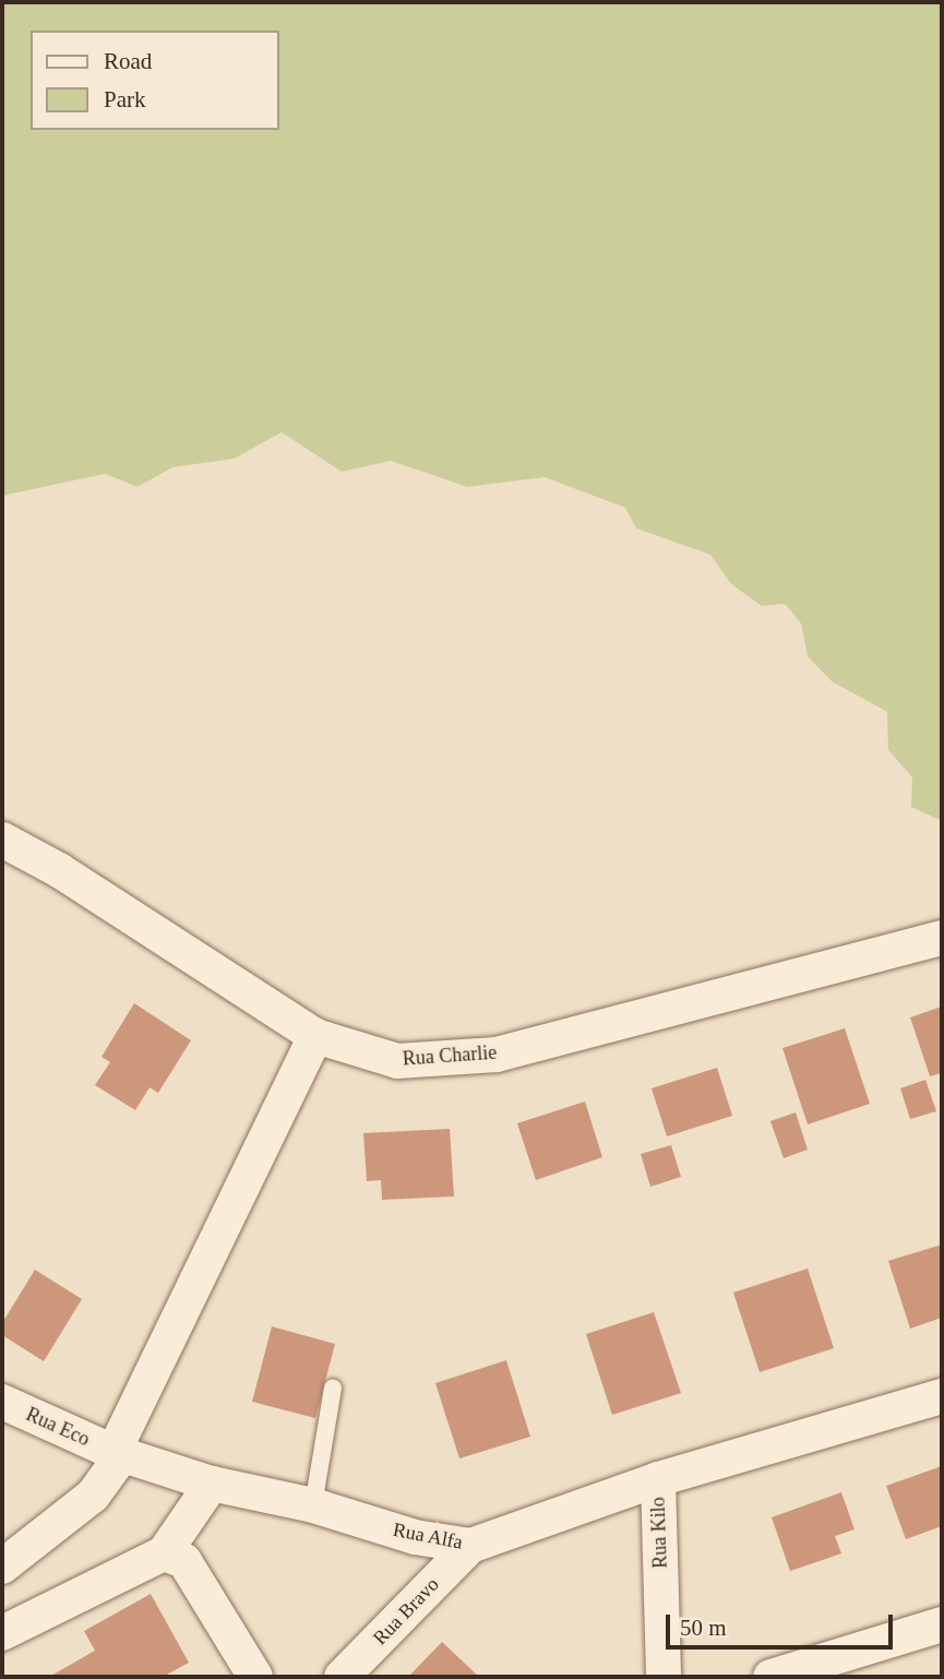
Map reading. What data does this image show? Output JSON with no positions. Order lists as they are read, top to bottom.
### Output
{
  "streets": {
    "street": [
      "Rua Charlie",
      "Rua Eco",
      "Rua Kilo",
      "Rua Alfa",
      "Rua Bravo"
    ]
  },
  "crossings": [
    ["Rua Eco", "Rua Alfa"],
    ["Rua Kilo", "Rua Alfa"],
    ["Rua Alfa", "Rua Bravo"]
  ],
  "legend": ["Road", "Park"],
  "scale_bar": "50 m"
}
